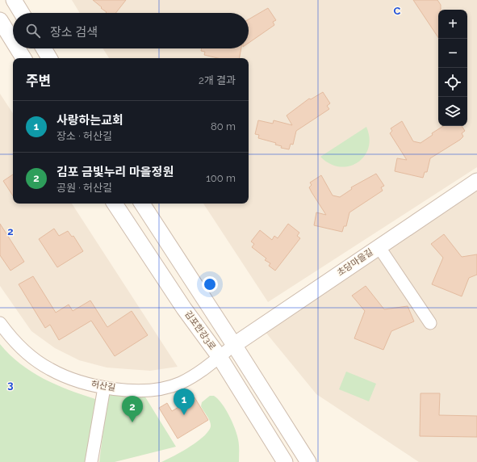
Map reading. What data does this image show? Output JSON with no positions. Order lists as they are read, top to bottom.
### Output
{
  "streets": {
    "street": ["초당마을길", "김포한강3로", "허산길"]
  },
  "crossings": [
    ["초당마을길", "허산길"],
    ["김포한강3로", "허산길"]
  ],
  "page": {
    "map_buttons": ["+", "−"],
    "search": "장소 검색",
    "heading": ["주변", "2개 결과"],
    "list": [
      {
        "mark": "1",
        "name": "사랑하는교회",
        "note": "장소 · 허산길",
        "value": "80 m"
      },
      {
        "mark": "2",
        "name": "김포 금빛누리 마을정원",
        "note": "공원 · 허산길",
        "value": "100 m"
      }
    ],
    "pins": ["1", "2"]
  },
  "grid": {
    "columns": ["C"],
    "rows": ["2", "3"]
  }
}
